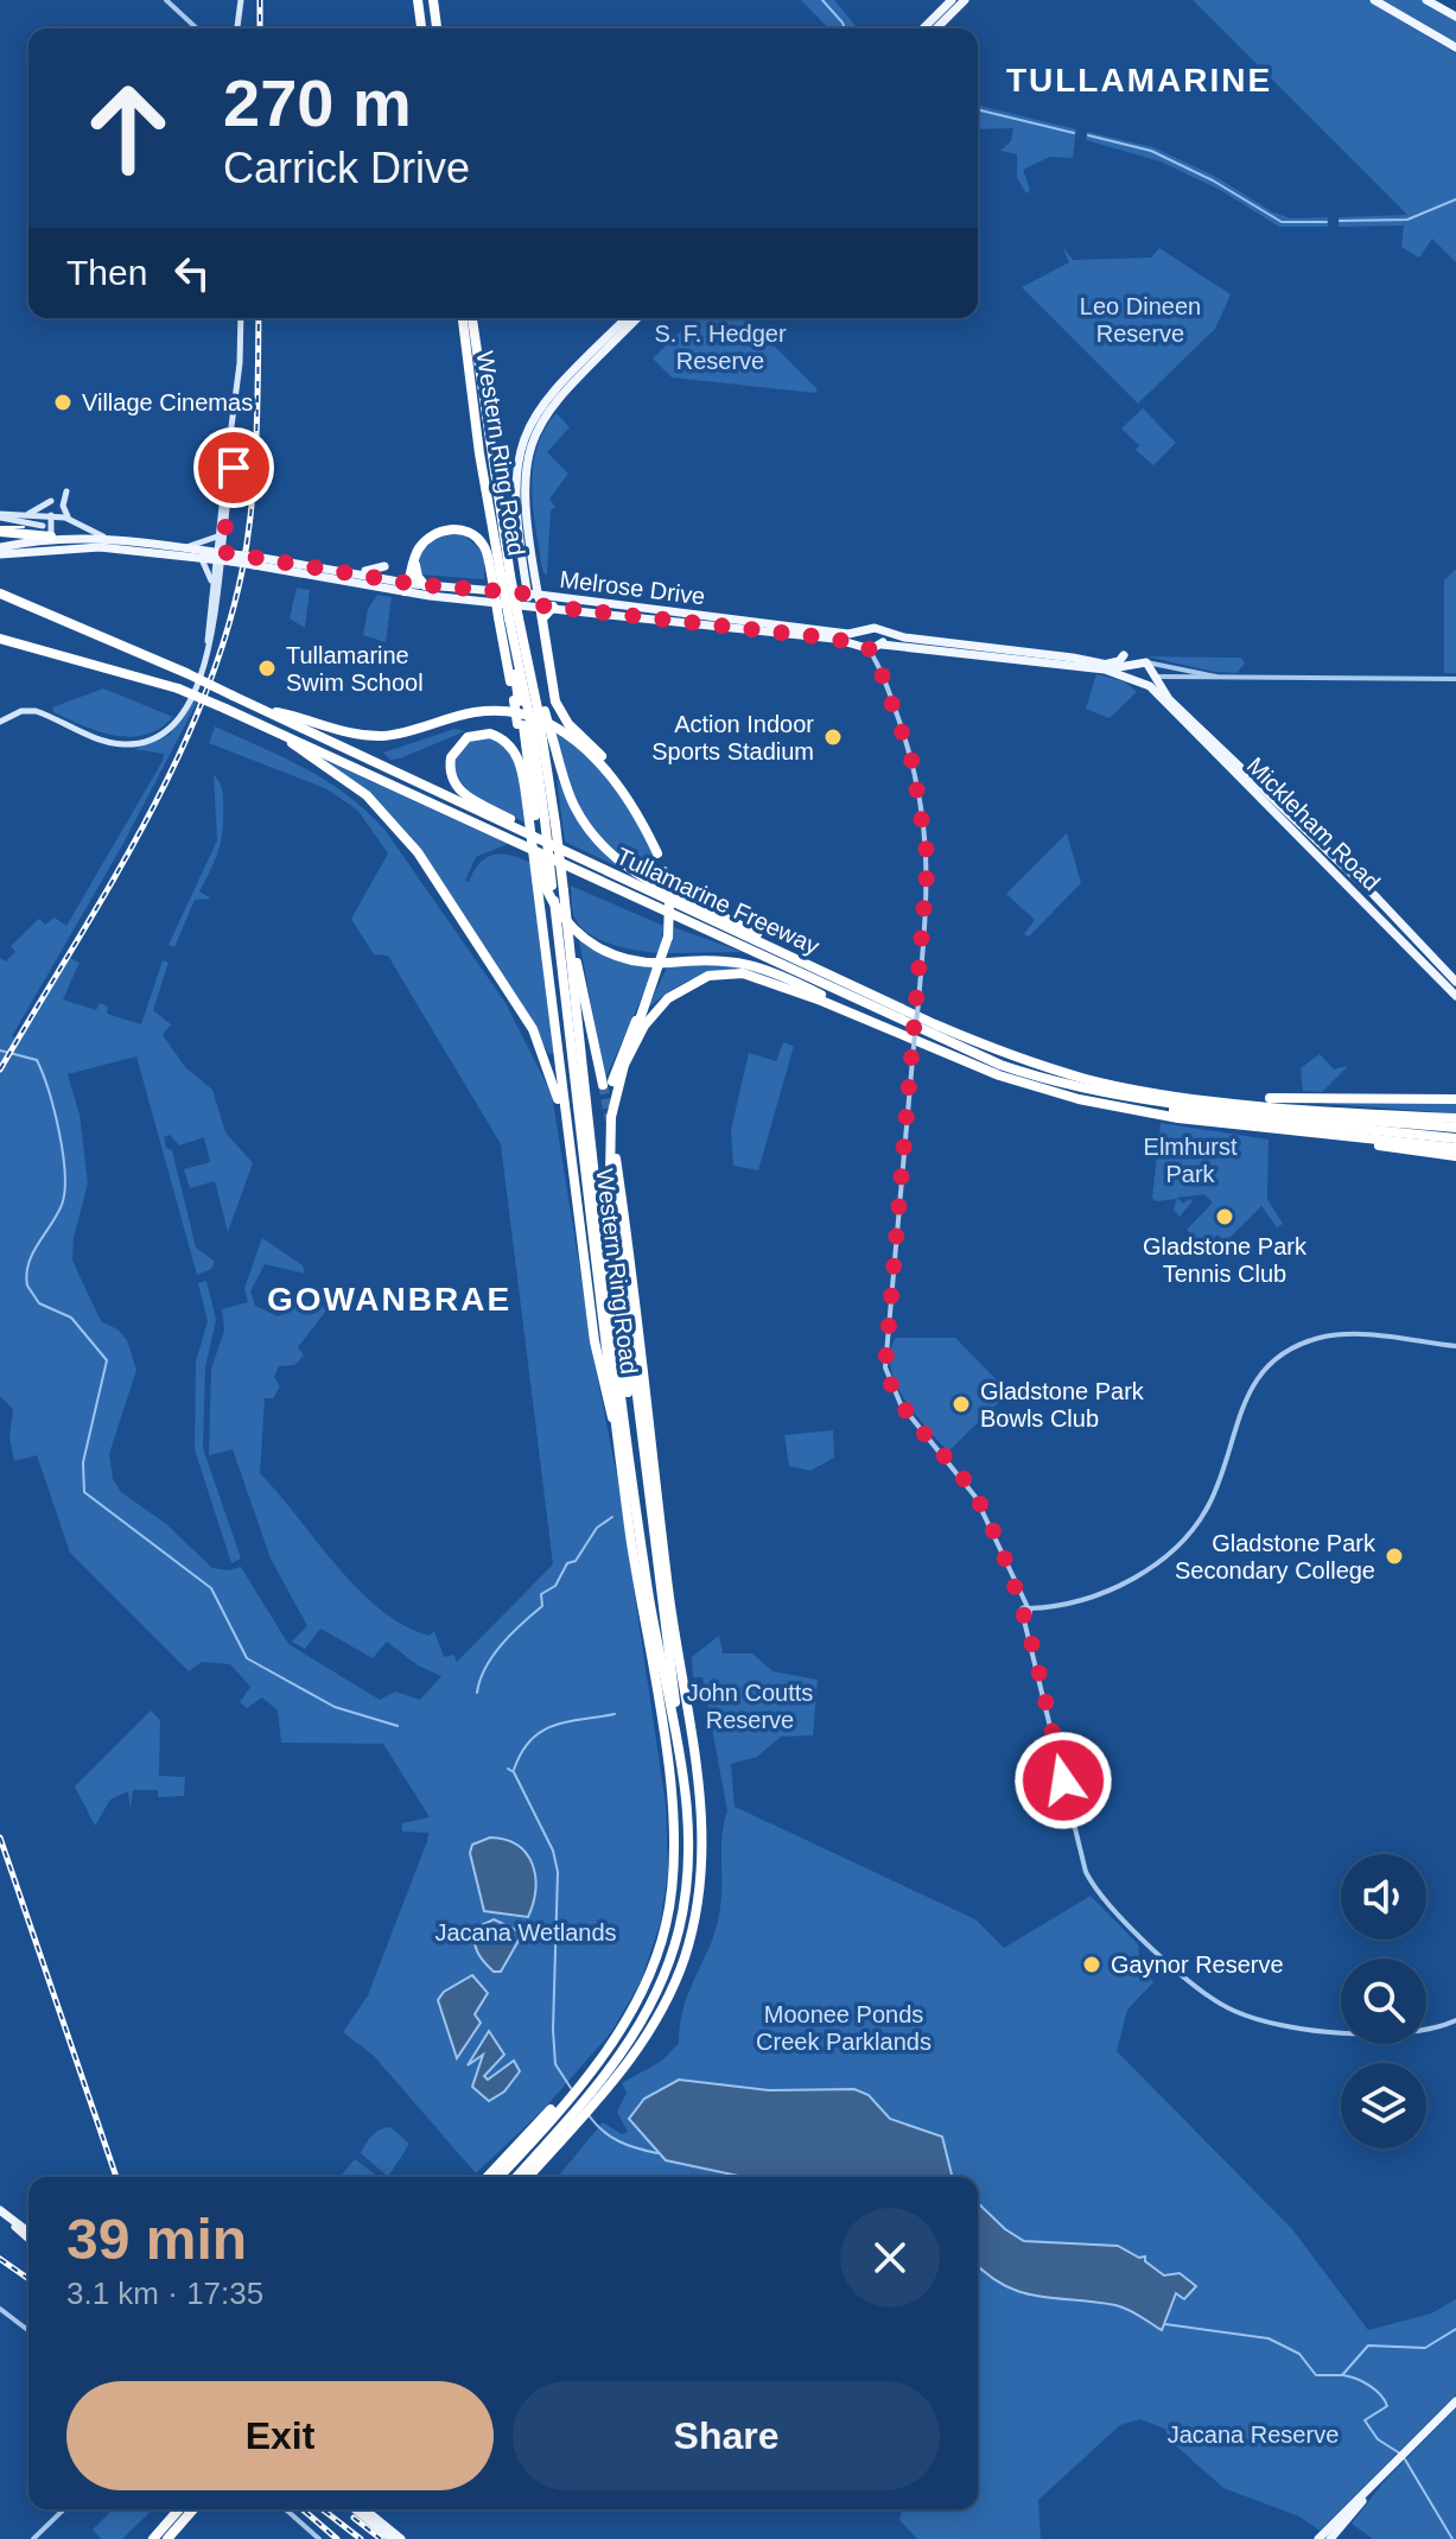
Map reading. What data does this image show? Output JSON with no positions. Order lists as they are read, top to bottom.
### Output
{
  "streets": {
    "highway": ["Western Ring Road", "Tullamarine Freeway"],
    "main road": ["Melrose Drive", "Mickleham Road"]
  },
  "districts": ["TULLAMARINE", "GOWANBRAE"],
  "parks": [
    "Leo Dineen Reserve",
    "S. F. Hedger Reserve",
    "Elmhurst Park",
    "John Coutts Reserve",
    "Jacana Wetlands",
    "Moonee Ponds Creek Parklands",
    "Jacana Reserve"
  ],
  "places": [
    "Village Cinemas",
    "Tullamarine Swim School",
    "Action Indoor Sports Stadium",
    "Gladstone Park Tennis Club",
    "Gladstone Park Bowls Club",
    "Gladstone Park Secondary College",
    "Gaynor Reserve"
  ],
  "page": {
    "turn": ["270 m", "Carrick Drive"],
    "then": "Then",
    "heading": ["39 min", "3.1 km · 17:35"],
    "buttons": ["Exit", "Share"]
  }
}
